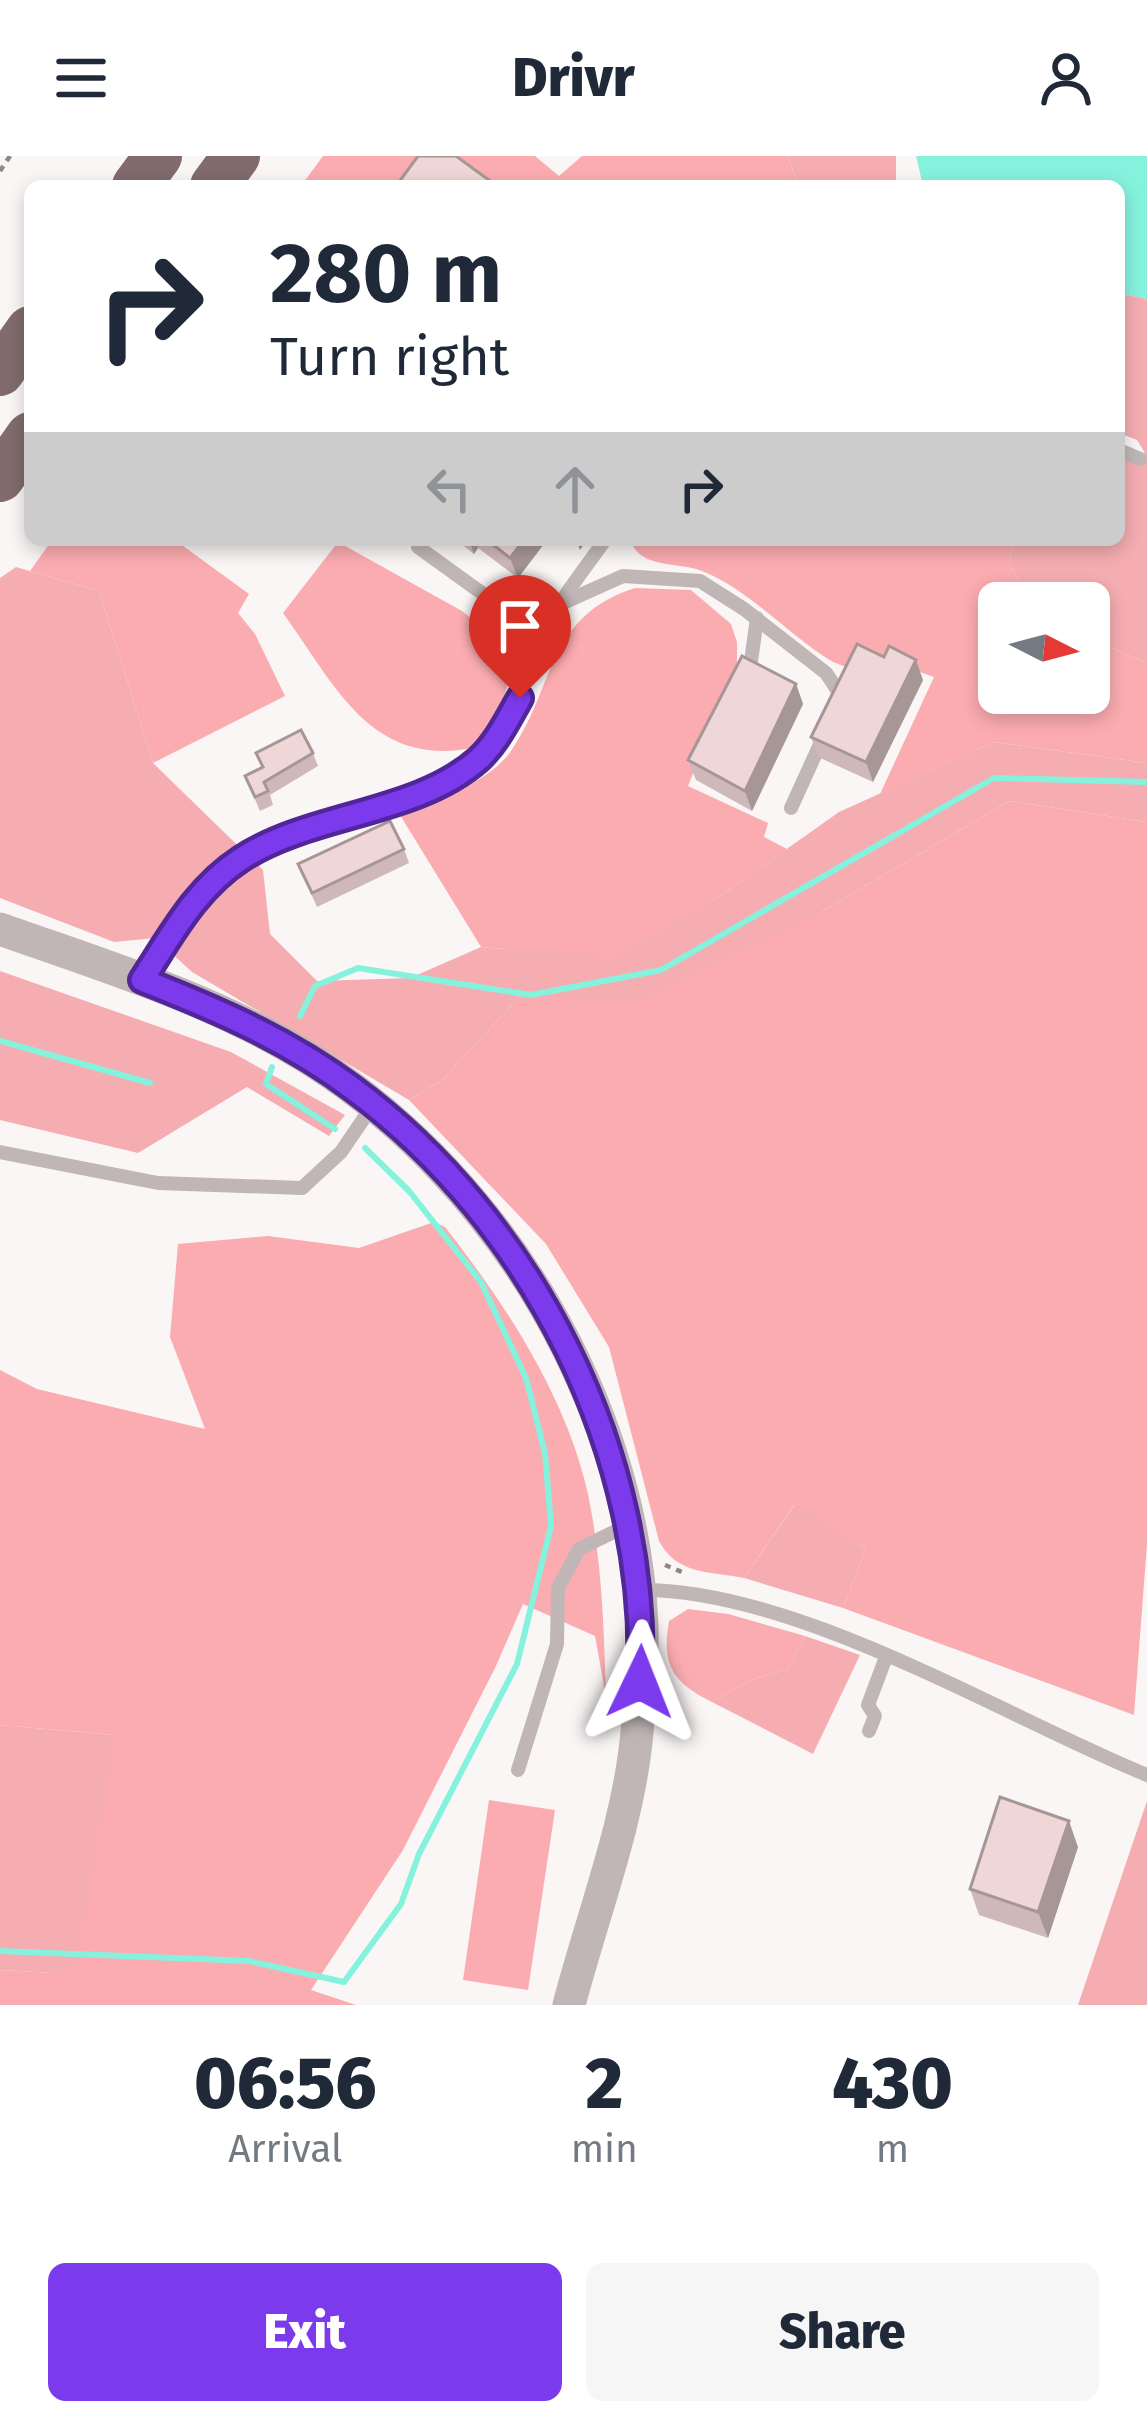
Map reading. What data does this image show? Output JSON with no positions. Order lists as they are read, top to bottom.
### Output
{
  "north": "right",
  "page": {
    "header": "Drivr",
    "turn": ["280 m", "Turn right"],
    "eta": [
      "06:56",
      "Arrival",
      "2",
      "min",
      "430",
      "m"
    ],
    "buttons": ["Exit", "Share"]
  }
}
